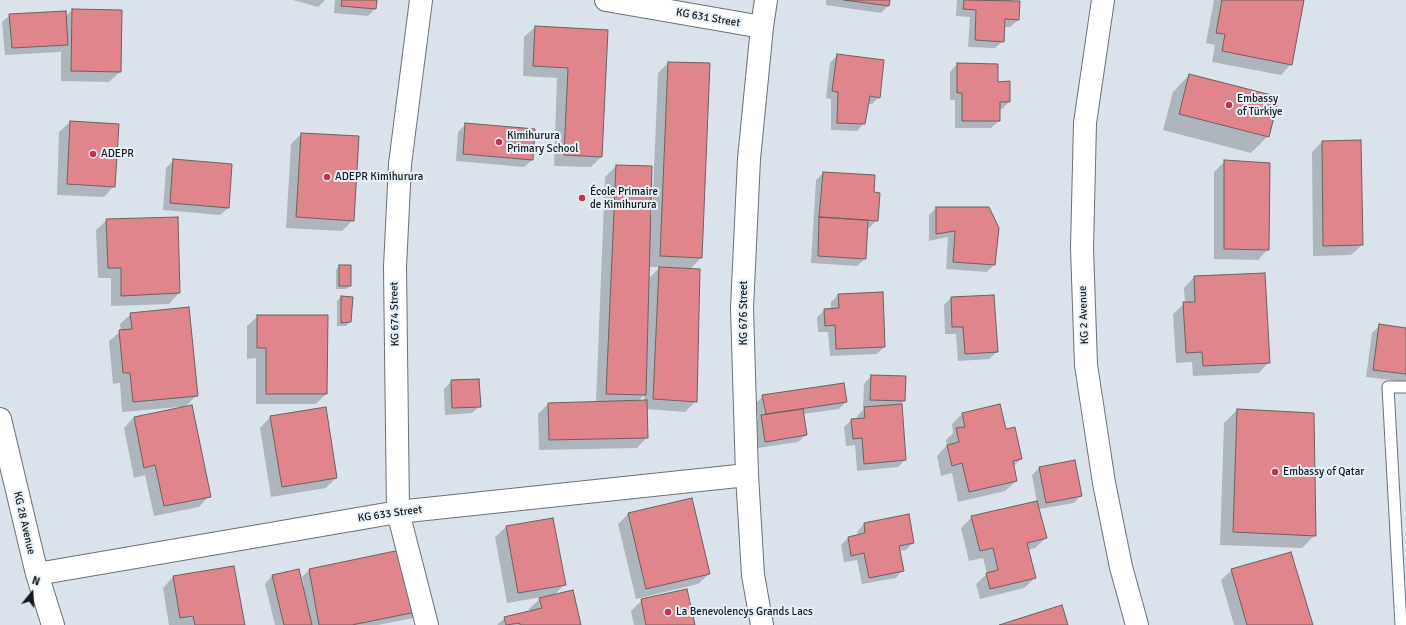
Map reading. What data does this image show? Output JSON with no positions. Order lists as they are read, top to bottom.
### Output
{
  "streets": {
    "street": [
      "KG 631 Street",
      "KG 676 Street",
      "KG 674 Street",
      "KG 2 Avenue",
      "KG 633 Street",
      "KG 28 Avenue"
    ]
  },
  "crossings": [
    ["KG 631 Street", "KG 676 Street"],
    ["KG 676 Street", "KG 633 Street"],
    ["KG 674 Street", "KG 633 Street"],
    ["KG 633 Street", "KG 28 Avenue"]
  ],
  "places": [
    "Embassy of Türkiye",
    "Kimihurura Primary School",
    "ADEPR",
    "ADEPR Kimihurura",
    "École Primaire de Kimihurura",
    "Embassy of Qatar",
    "La Benevolencys Grands Lacs"
  ],
  "north": "top"
}
